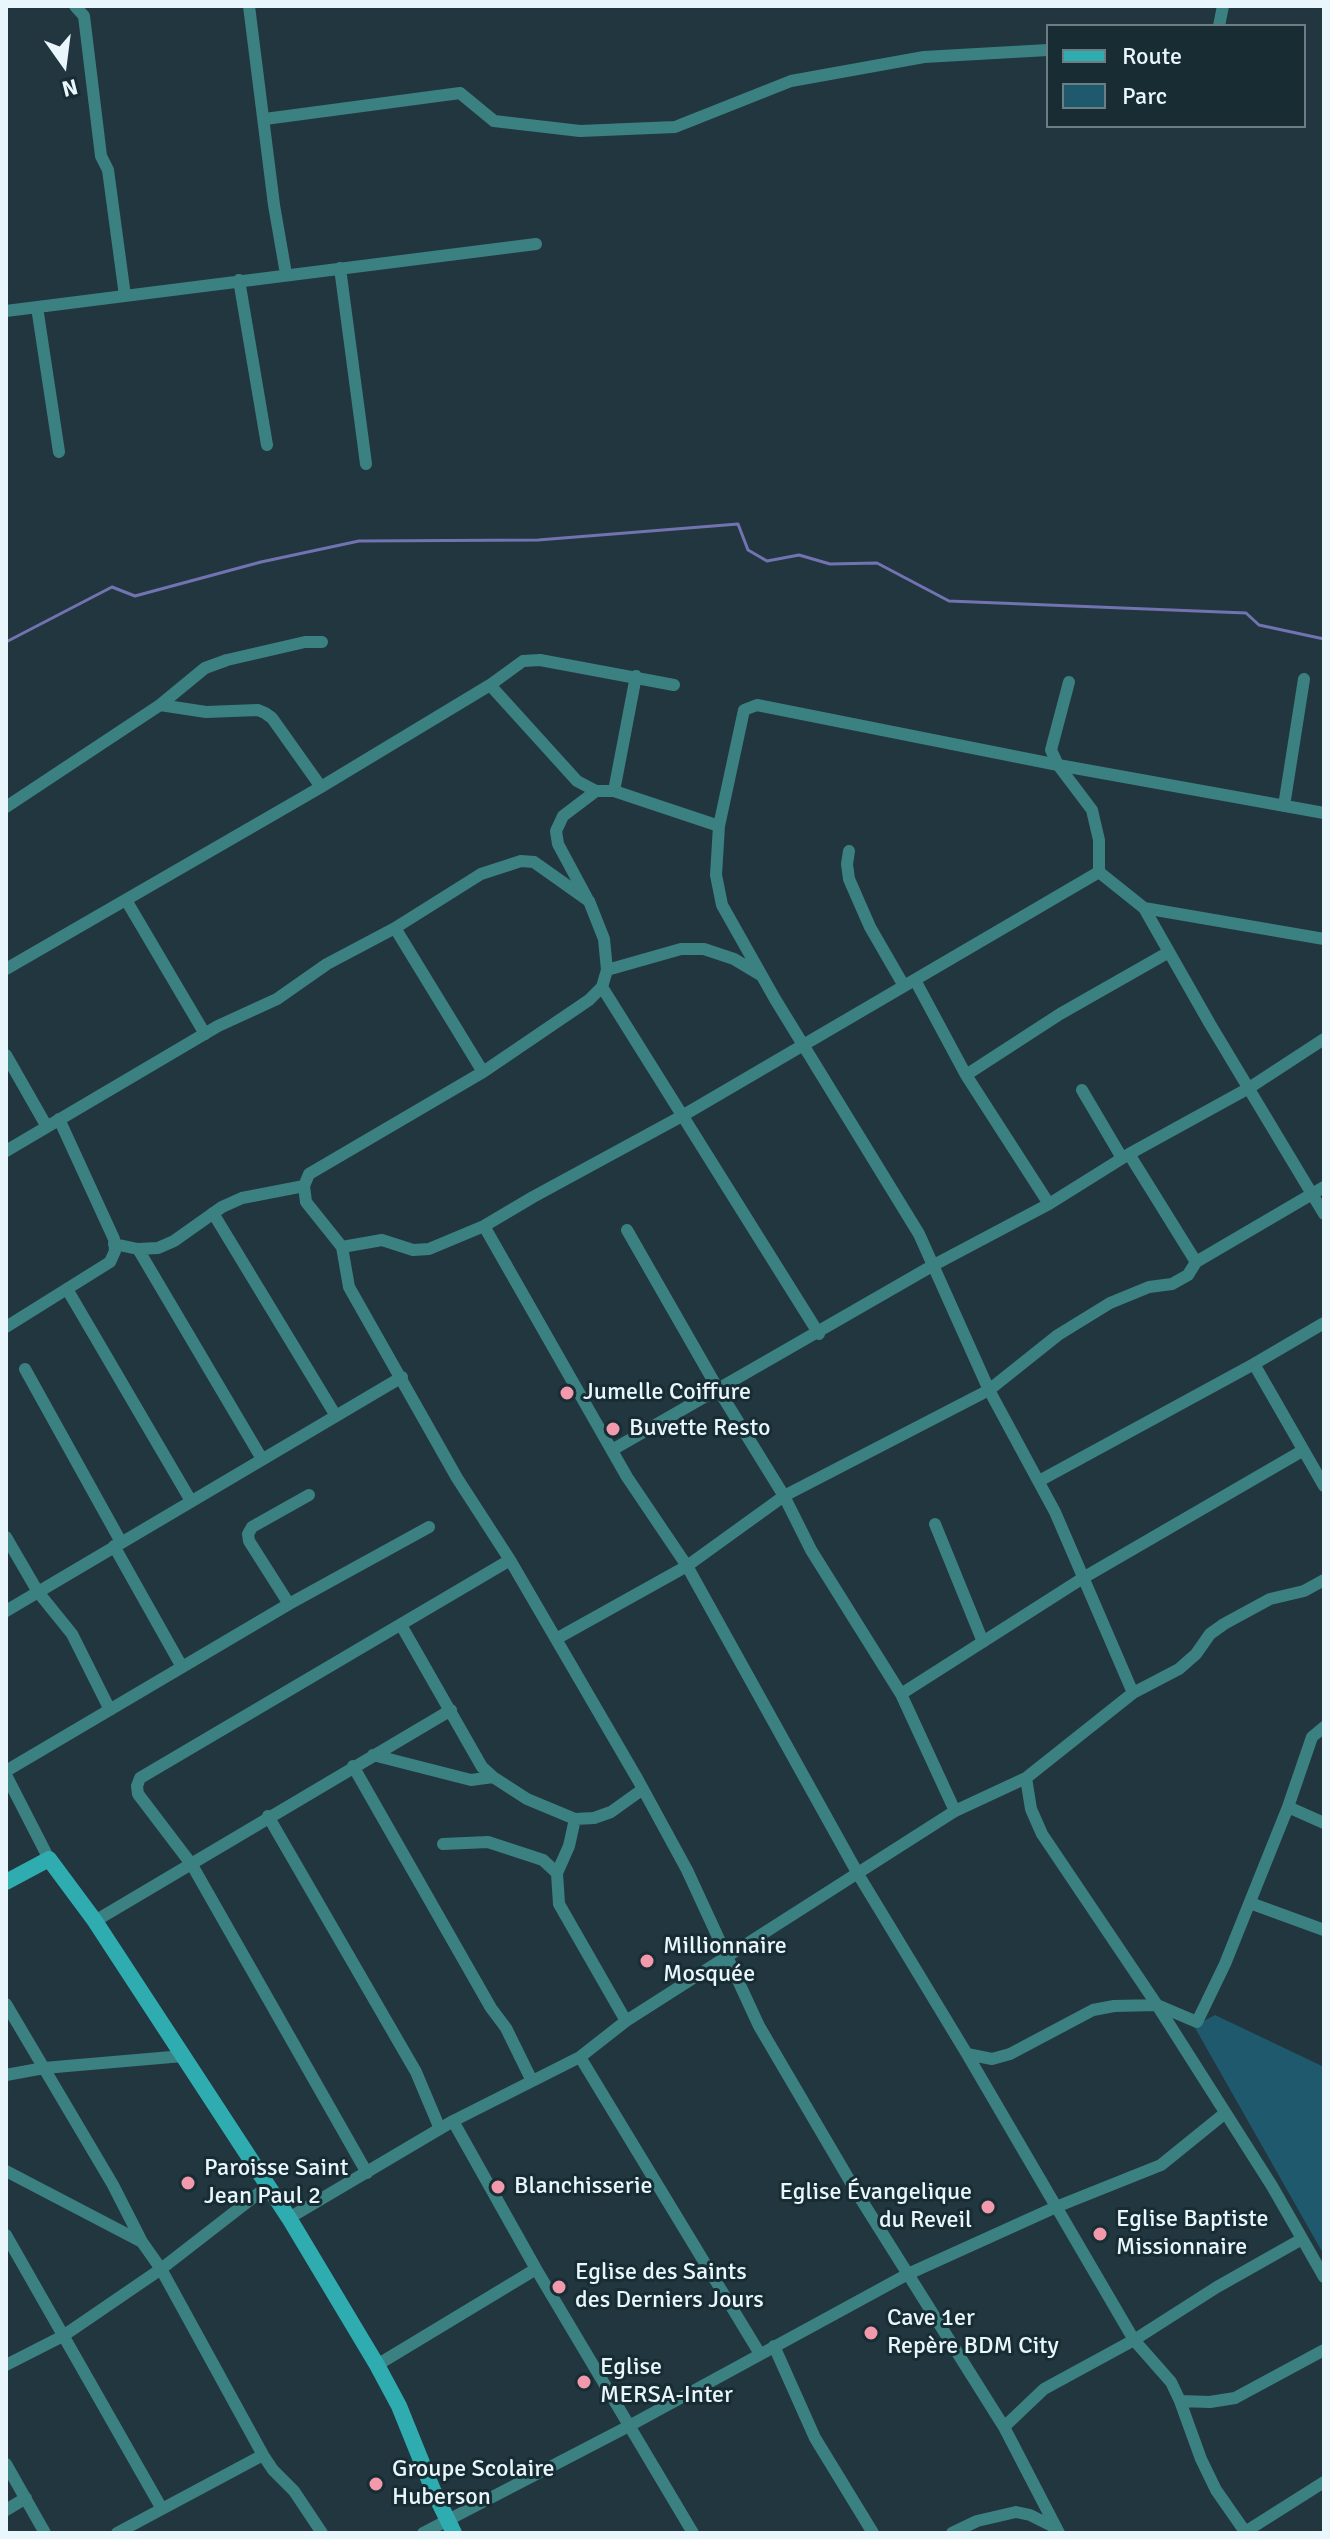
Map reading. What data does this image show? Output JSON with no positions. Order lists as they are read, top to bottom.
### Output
{
  "places": [
    "Jumelle Coiffure",
    "Buvette Resto",
    "Millionnaire Mosquée",
    "Paroisse Saint Jean Paul 2",
    "Blanchisserie",
    "Eglise Évangelique du Reveil",
    "Eglise Baptiste Missionnaire",
    "Eglise des Saints des Derniers Jours",
    "Cave 1er Repère BDM City",
    "Eglise MERSA-Inter",
    "Groupe Scolaire Huberson"
  ],
  "legend": ["Route", "Parc"],
  "north": "bottom"
}
